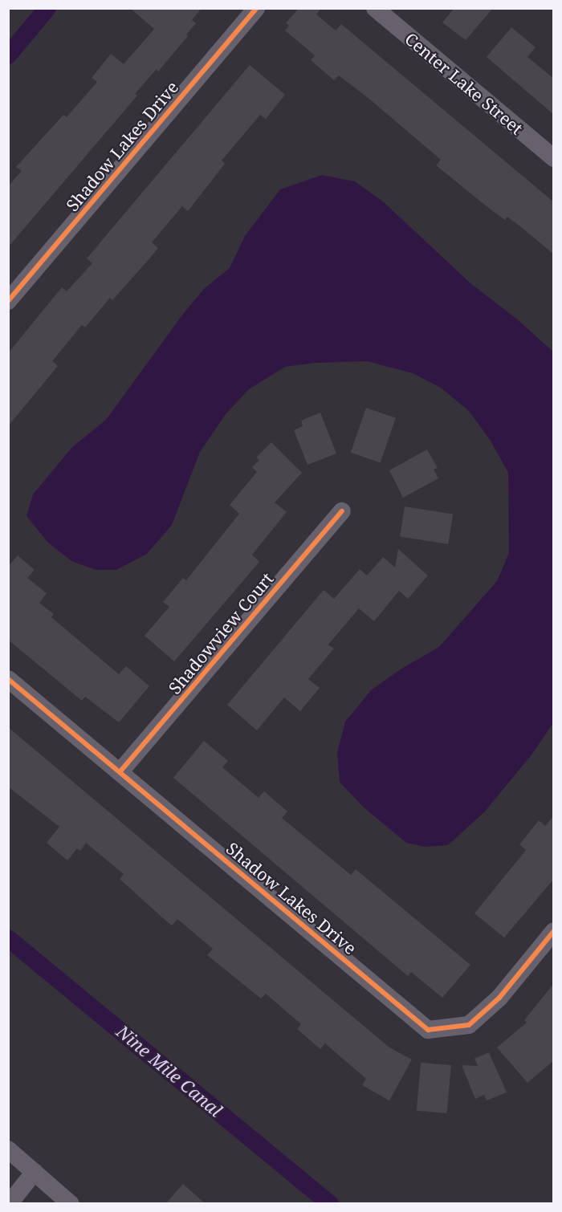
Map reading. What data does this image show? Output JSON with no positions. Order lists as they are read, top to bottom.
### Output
{
  "streets": {
    "street": ["Center Lake Street", "Shadow Lakes Drive", "Shadowview Court"]
  },
  "crossings": [
    ["Shadow Lakes Drive", "Shadowview Court"]
  ],
  "water": ["Nine Mile Canal"]
}
